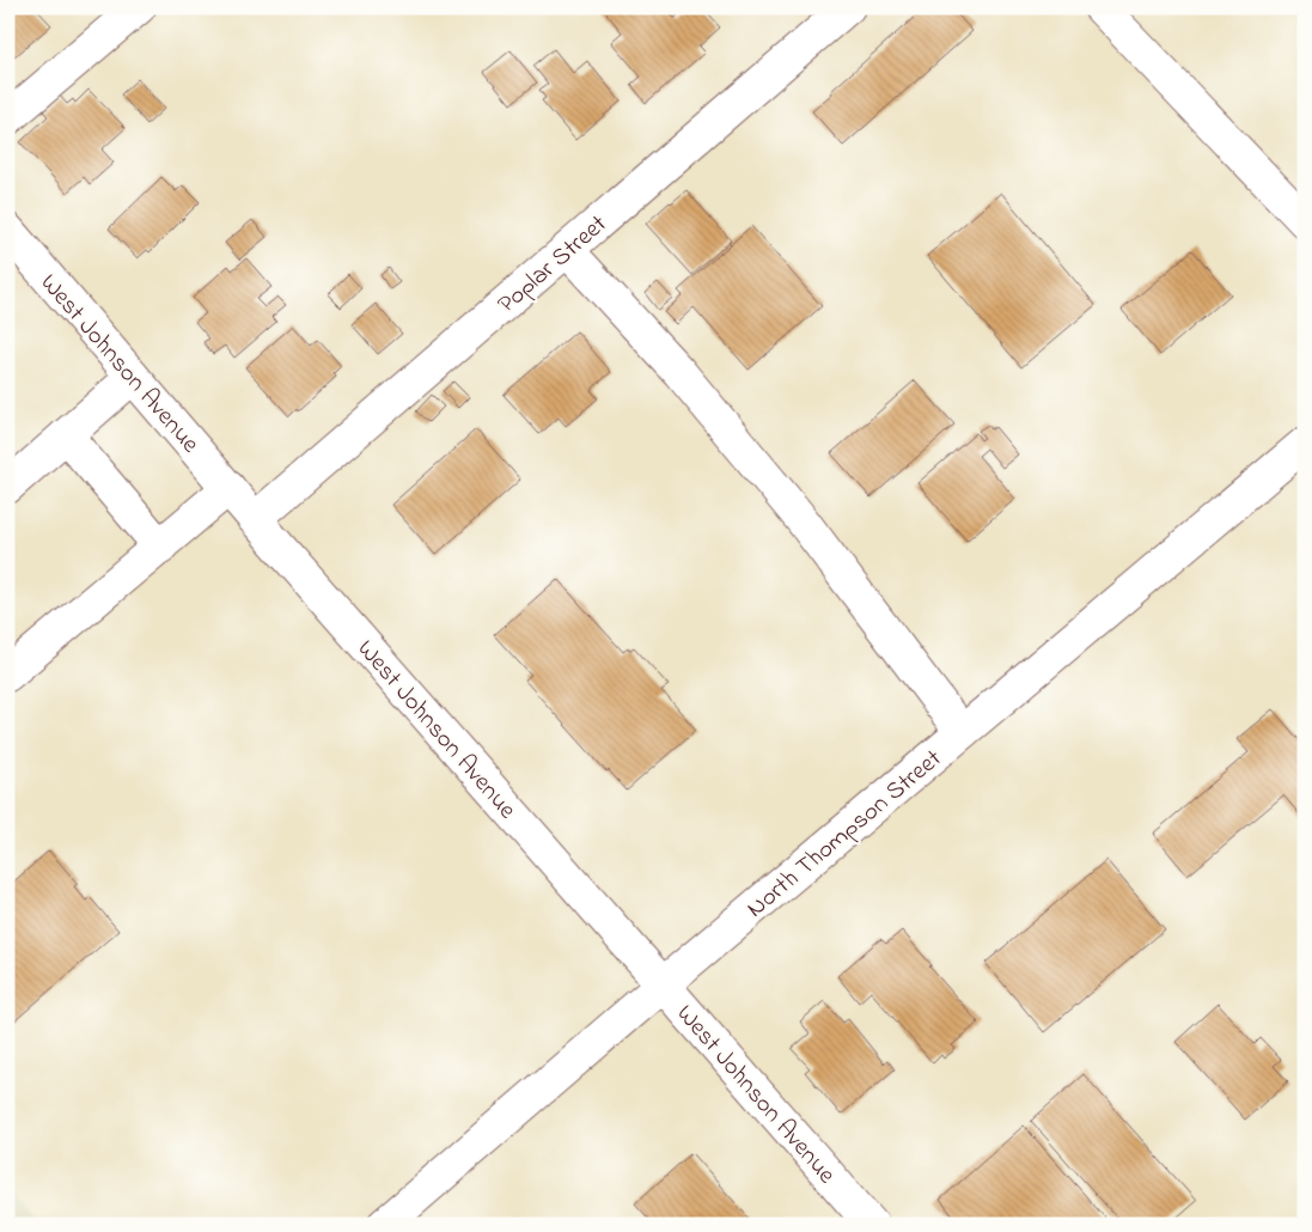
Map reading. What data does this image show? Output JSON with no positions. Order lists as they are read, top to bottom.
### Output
{
  "streets": {
    "street": ["Poplar Street", "West Johnson Avenue", "North Thompson Street"]
  },
  "crossings": [
    ["Poplar Street", "West Johnson Avenue"],
    ["West Johnson Avenue", "North Thompson Street"]
  ]
}
